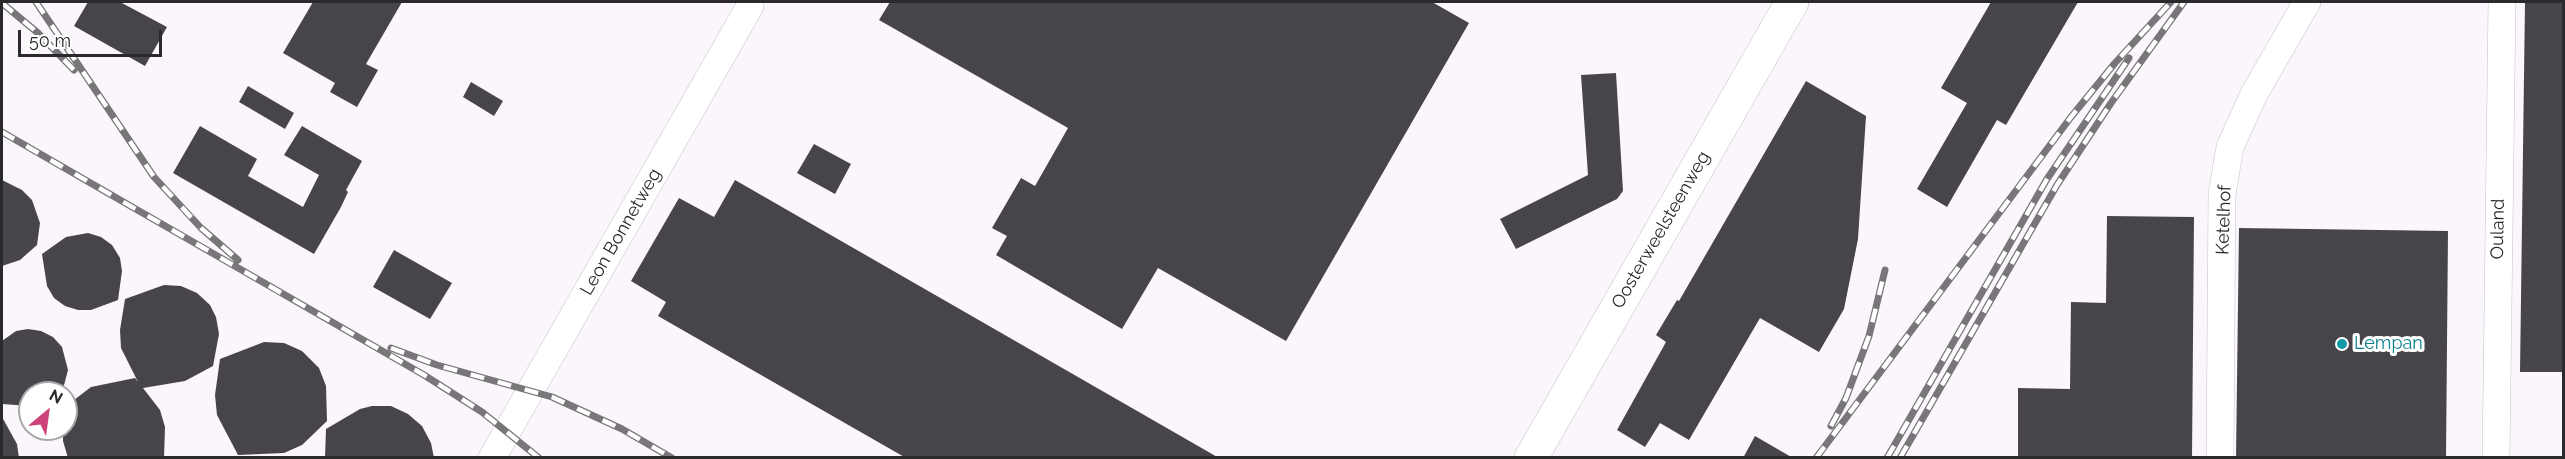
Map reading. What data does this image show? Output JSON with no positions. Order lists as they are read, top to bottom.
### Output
{
  "streets": {
    "main road": ["Oosterweelsteenweg"],
    "street": ["Ketelhof", "Ouland", "Leon Bonnetweg"]
  },
  "places": ["Lempan"],
  "scale_bar": "50 m",
  "north": "top right"
}
